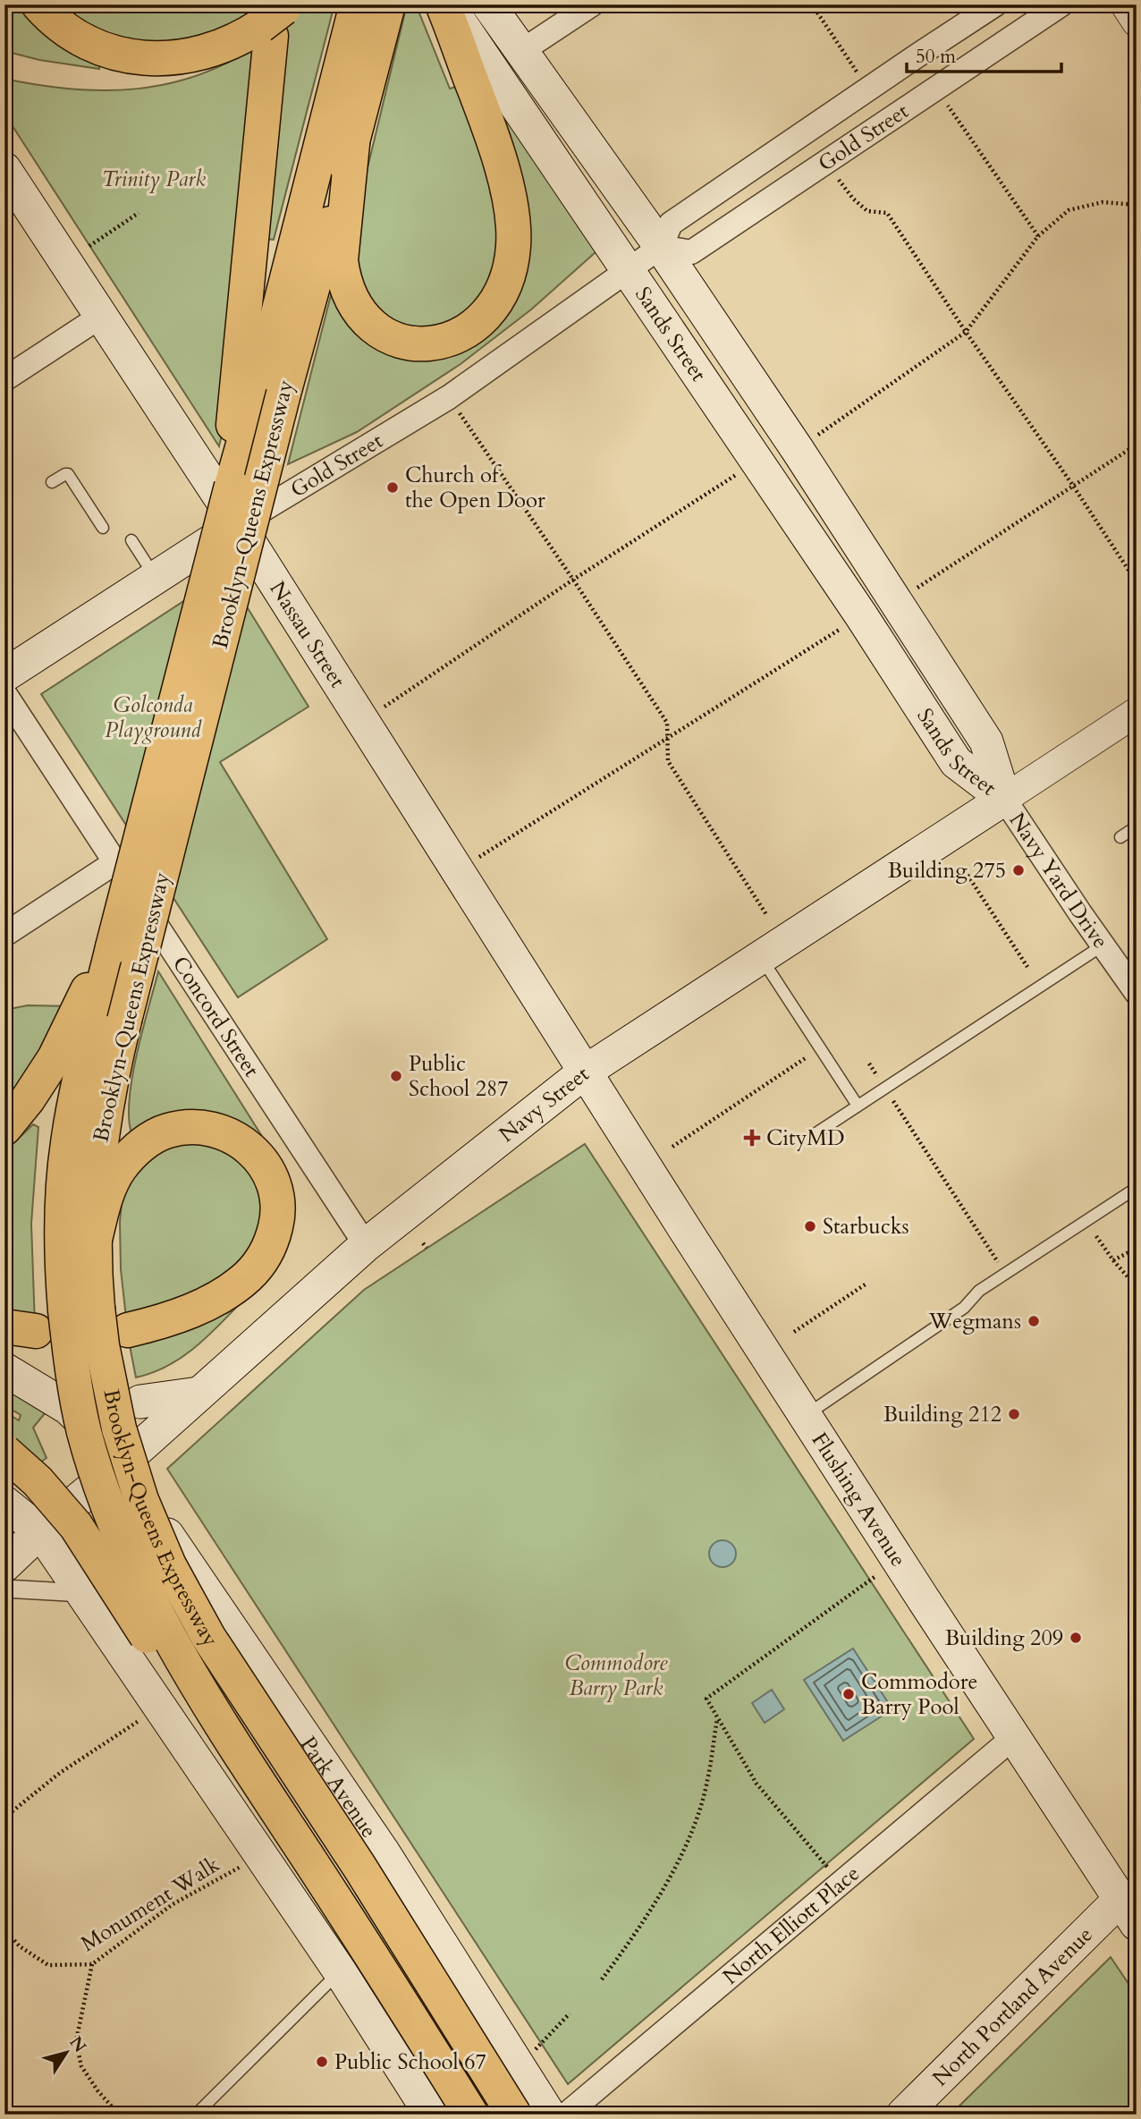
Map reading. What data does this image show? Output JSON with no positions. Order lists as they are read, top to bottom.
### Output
{
  "streets": {
    "highway": ["Brooklyn-Queens Expressway"],
    "main road": [
      "Gold Street",
      "Sands Street",
      "Nassau Street",
      "Navy Street",
      "Flushing Avenue",
      "Park Avenue",
      "North Portland Avenue"
    ],
    "street": ["Navy Yard Drive", "Concord Street", "North Elliott Place"],
    "path": ["Monument Walk"]
  },
  "crossings": [
    ["Gold Street", "Sands Street"],
    ["Gold Street", "Nassau Street"],
    ["Sands Street", "Navy Yard Drive"],
    ["Sands Street", "Navy Street"],
    ["Nassau Street", "Navy Street"],
    ["Nassau Street", "Flushing Avenue"],
    ["Navy Yard Drive", "Navy Street"],
    ["Concord Street", "Navy Street"],
    ["Navy Street", "Flushing Avenue"],
    ["Navy Street", "Park Avenue"],
    ["Flushing Avenue", "North Elliott Place"],
    ["Flushing Avenue", "North Portland Avenue"]
  ],
  "parks": ["Trinity Park", "Golconda Playground", "Commodore Barry Park"],
  "places": {
    "other": [
      "Church of the Open Door",
      "Building 275",
      "Public School 287",
      "Starbucks",
      "Wegmans",
      "Building 212",
      "Building 209",
      "Commodore Barry Pool",
      "Public School 67"
    ],
    "health": ["CityMD"]
  },
  "scale_bar": "50 m",
  "north": "top right"
}
